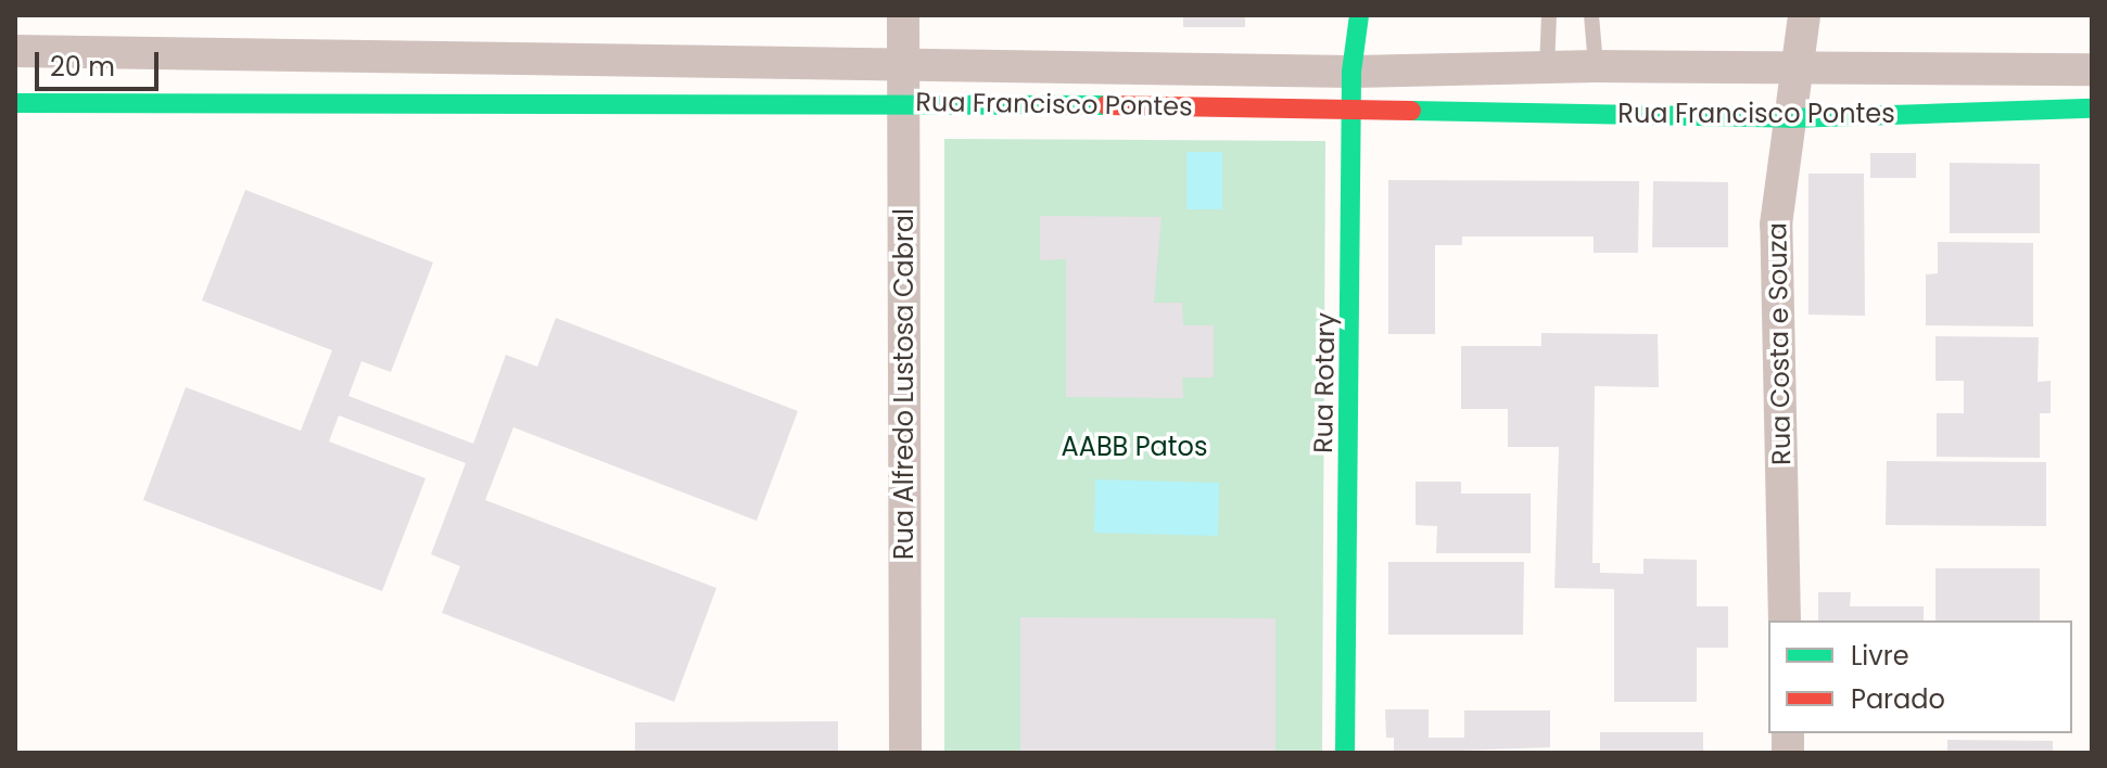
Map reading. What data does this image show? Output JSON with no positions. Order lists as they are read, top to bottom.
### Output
{
  "streets": {
    "street": [
      "Rua Francisco Pontes",
      "Rua Costa e Souza",
      "Rua Rotary",
      "Rua Alfredo Lustosa Cabral"
    ]
  },
  "crossings": [
    ["Rua Francisco Pontes", "Rua Costa e Souza"],
    ["Rua Francisco Pontes", "Rua Rotary"],
    ["Rua Francisco Pontes", "Rua Alfredo Lustosa Cabral"]
  ],
  "parks": ["AABB Patos"],
  "legend": ["Livre", "Parado"],
  "scale_bar": "20 m"
}
